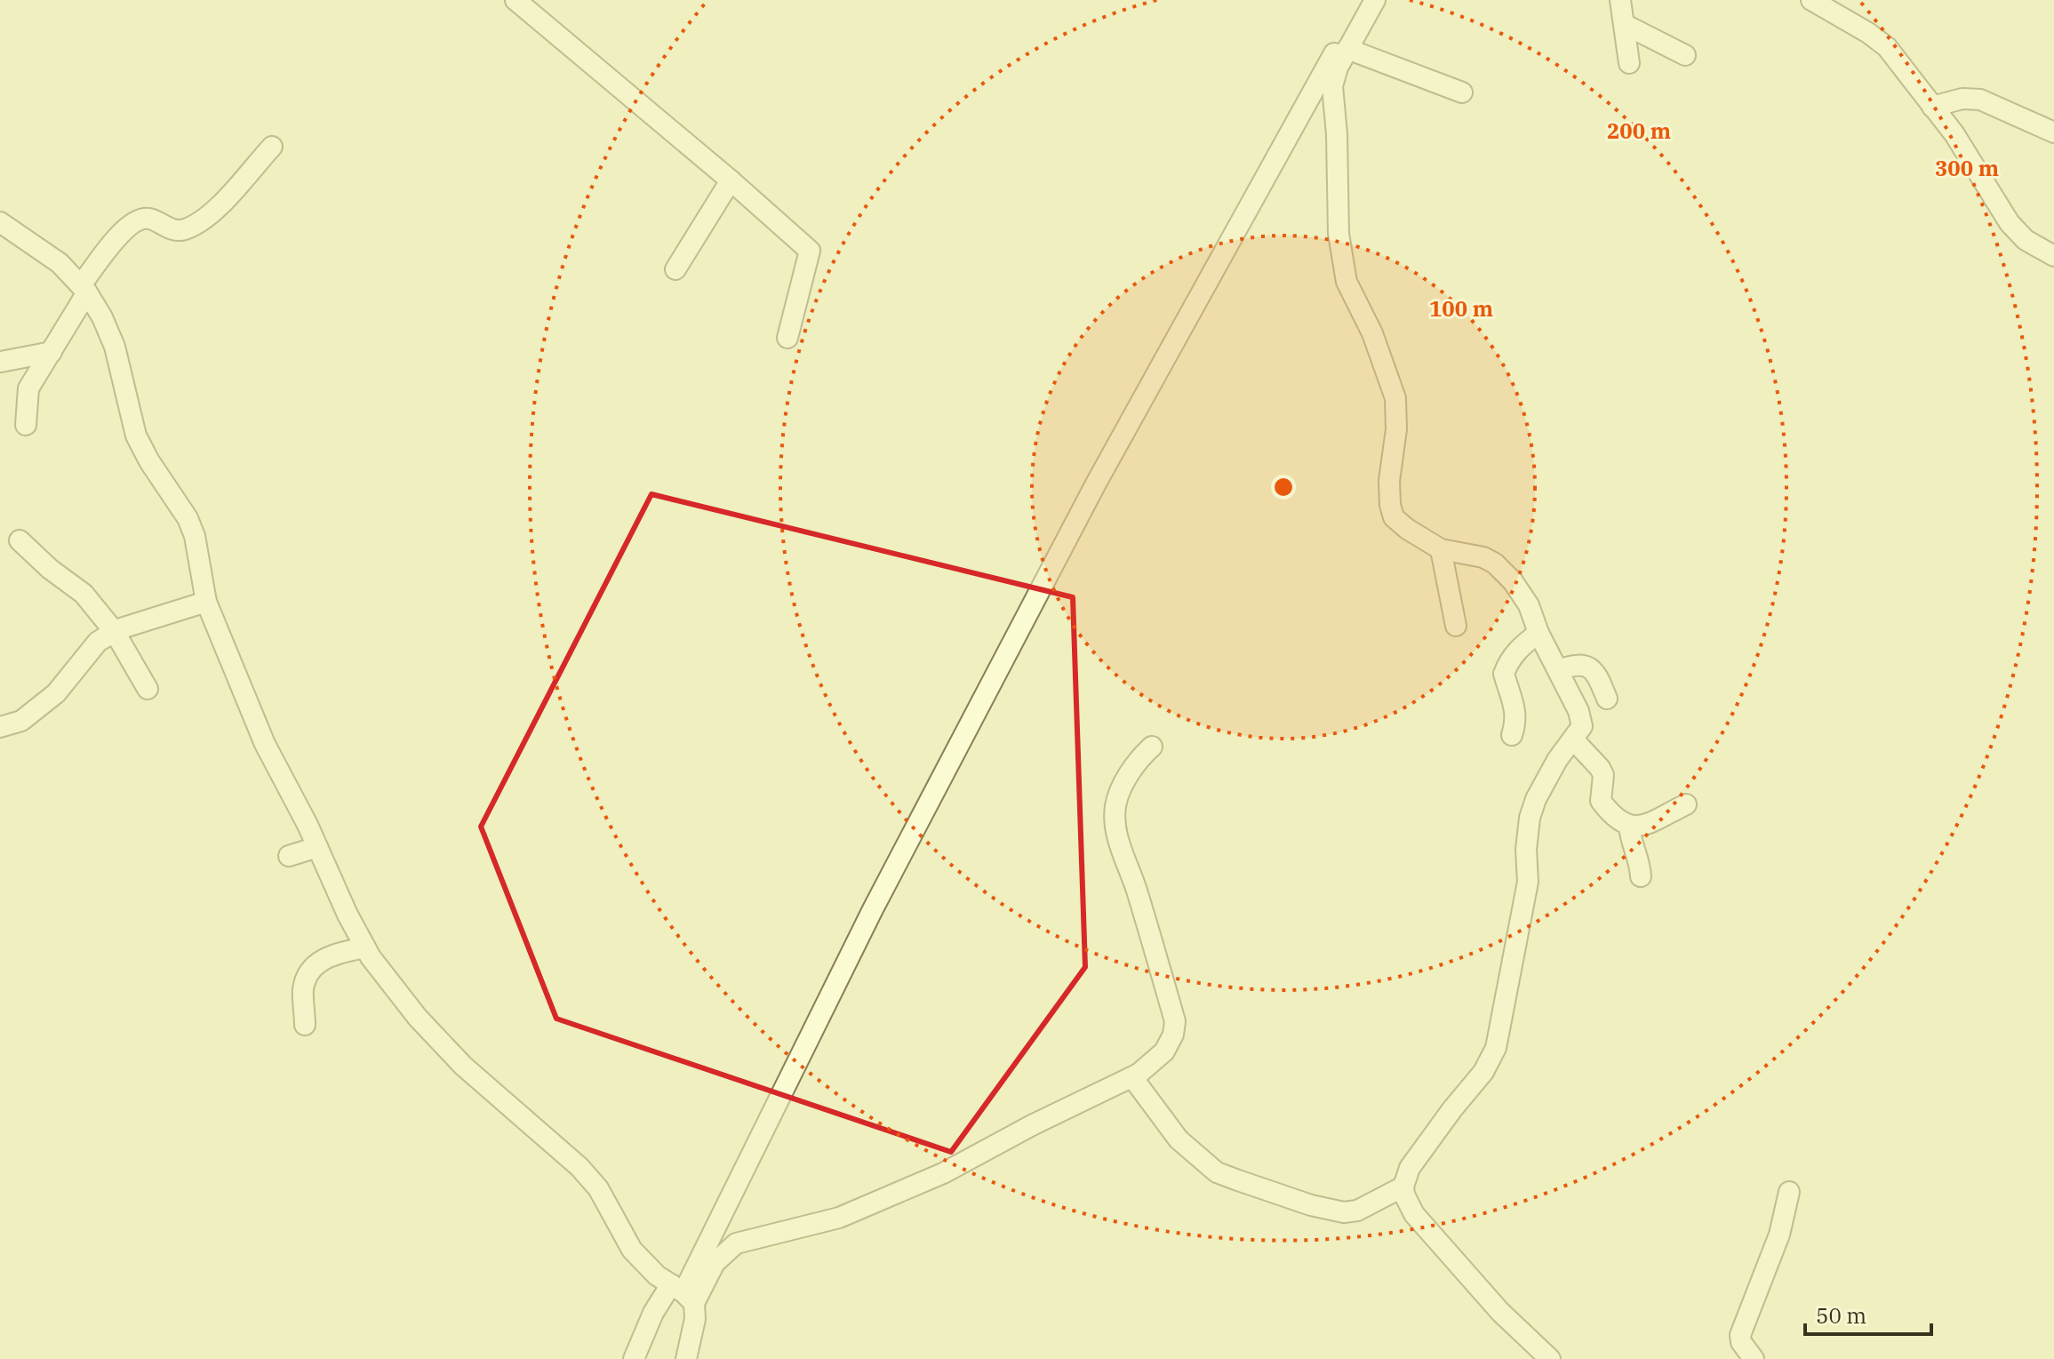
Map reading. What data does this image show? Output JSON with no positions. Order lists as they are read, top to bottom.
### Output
{
  "scale_bar": "50 m",
  "rings": ["200 m", "300 m", "100 m"]
}
